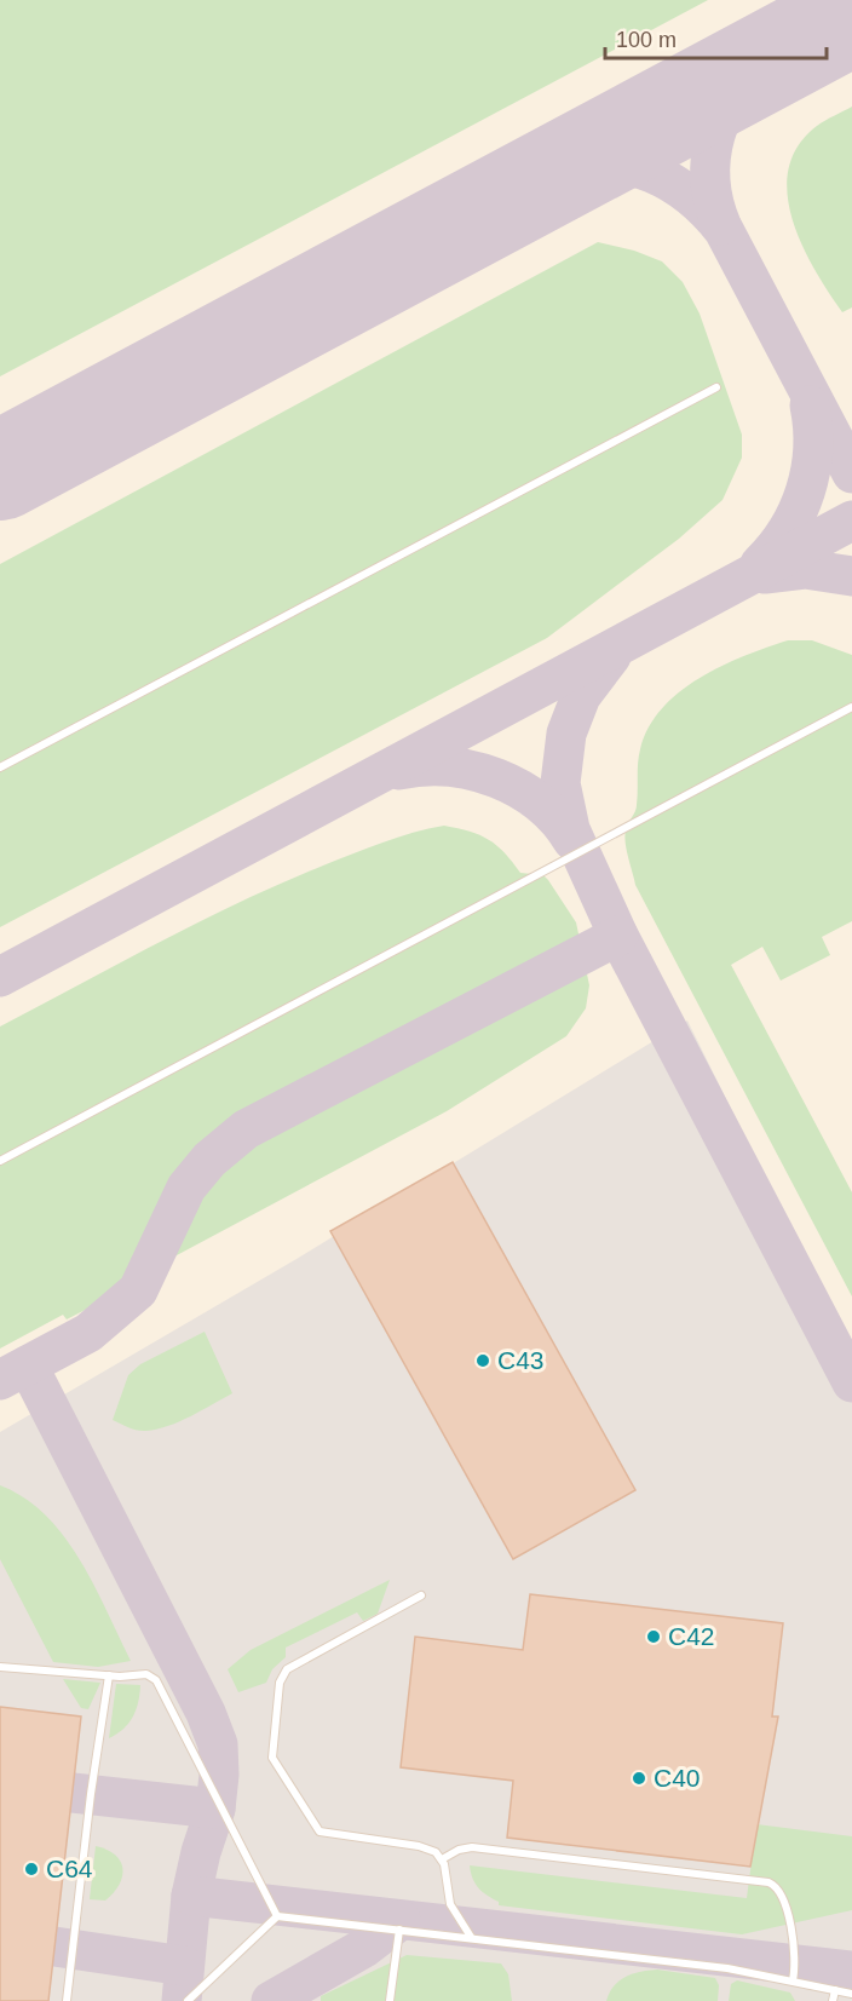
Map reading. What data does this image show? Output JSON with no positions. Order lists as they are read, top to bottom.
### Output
{
  "places": [
    "C43",
    "C42",
    "C40",
    "C64"
  ],
  "scale_bar": "100 m"
}
